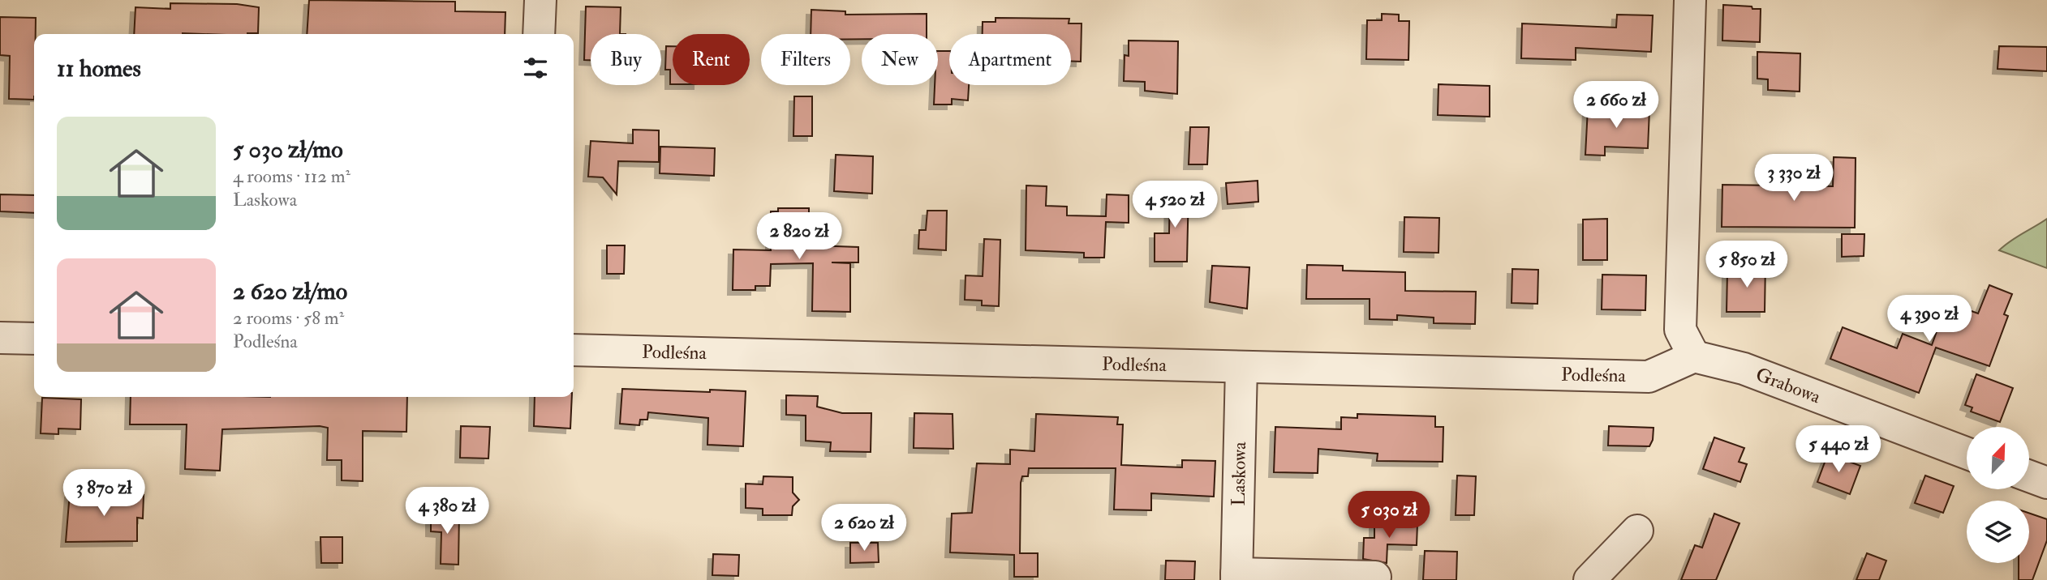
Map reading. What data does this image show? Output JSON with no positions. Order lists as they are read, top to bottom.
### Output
{
  "streets": {
    "street": ["Podleśna", "Grabowa", "Laskowa"]
  },
  "crossings": [
    ["Podleśna", "Grabowa"],
    ["Podleśna", "Laskowa"]
  ],
  "north": "top right",
  "page": {
    "chip": [
      "Buy",
      "Rent",
      "Filters",
      "New",
      "Apartment"
    ],
    "heading": "11 homes",
    "price": [
      "2 660 zł",
      "3 330 zł",
      "4 520 zł",
      "2 820 zł",
      "5 850 zł",
      "4 390 zł",
      "5 440 zł",
      "3 870 zł",
      "4 380 zł",
      "5 030 zł",
      "2 620 zł"
    ],
    "list": [
      {
        "name": "5 030 zł/mo",
        "note": "4 rooms · 112 m² · Laskowa"
      },
      {
        "name": "2 620 zł/mo",
        "note": "2 rooms · 58 m² · Podleśna"
      }
    ]
  }
}
